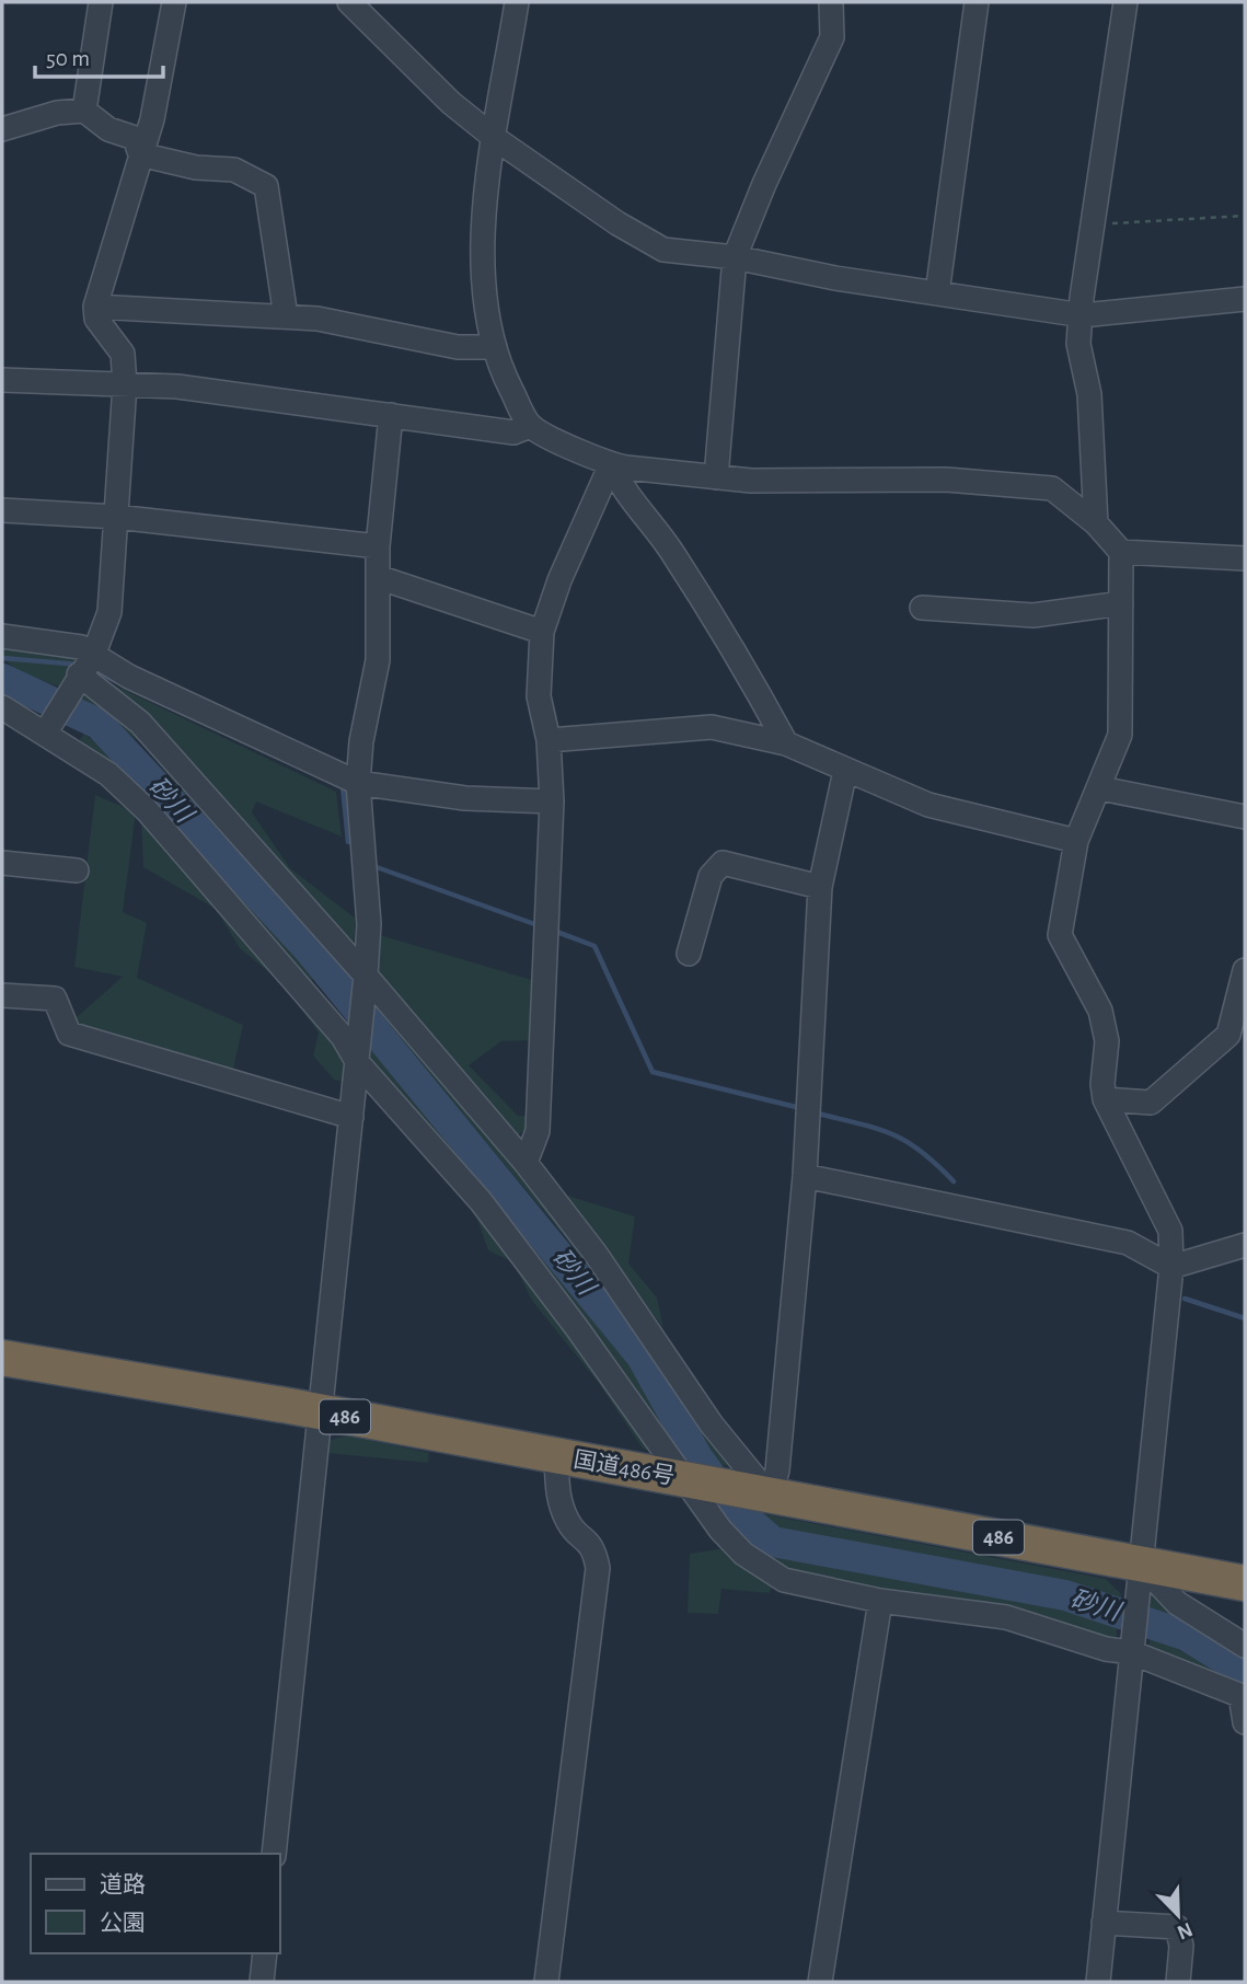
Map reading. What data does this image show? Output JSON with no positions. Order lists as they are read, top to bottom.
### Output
{
  "streets": {
    "highway": ["486", "国道486号"]
  },
  "water": ["砂川"],
  "legend": ["道路", "公園"],
  "scale_bar": "50 m",
  "north": "bottom right"
}
